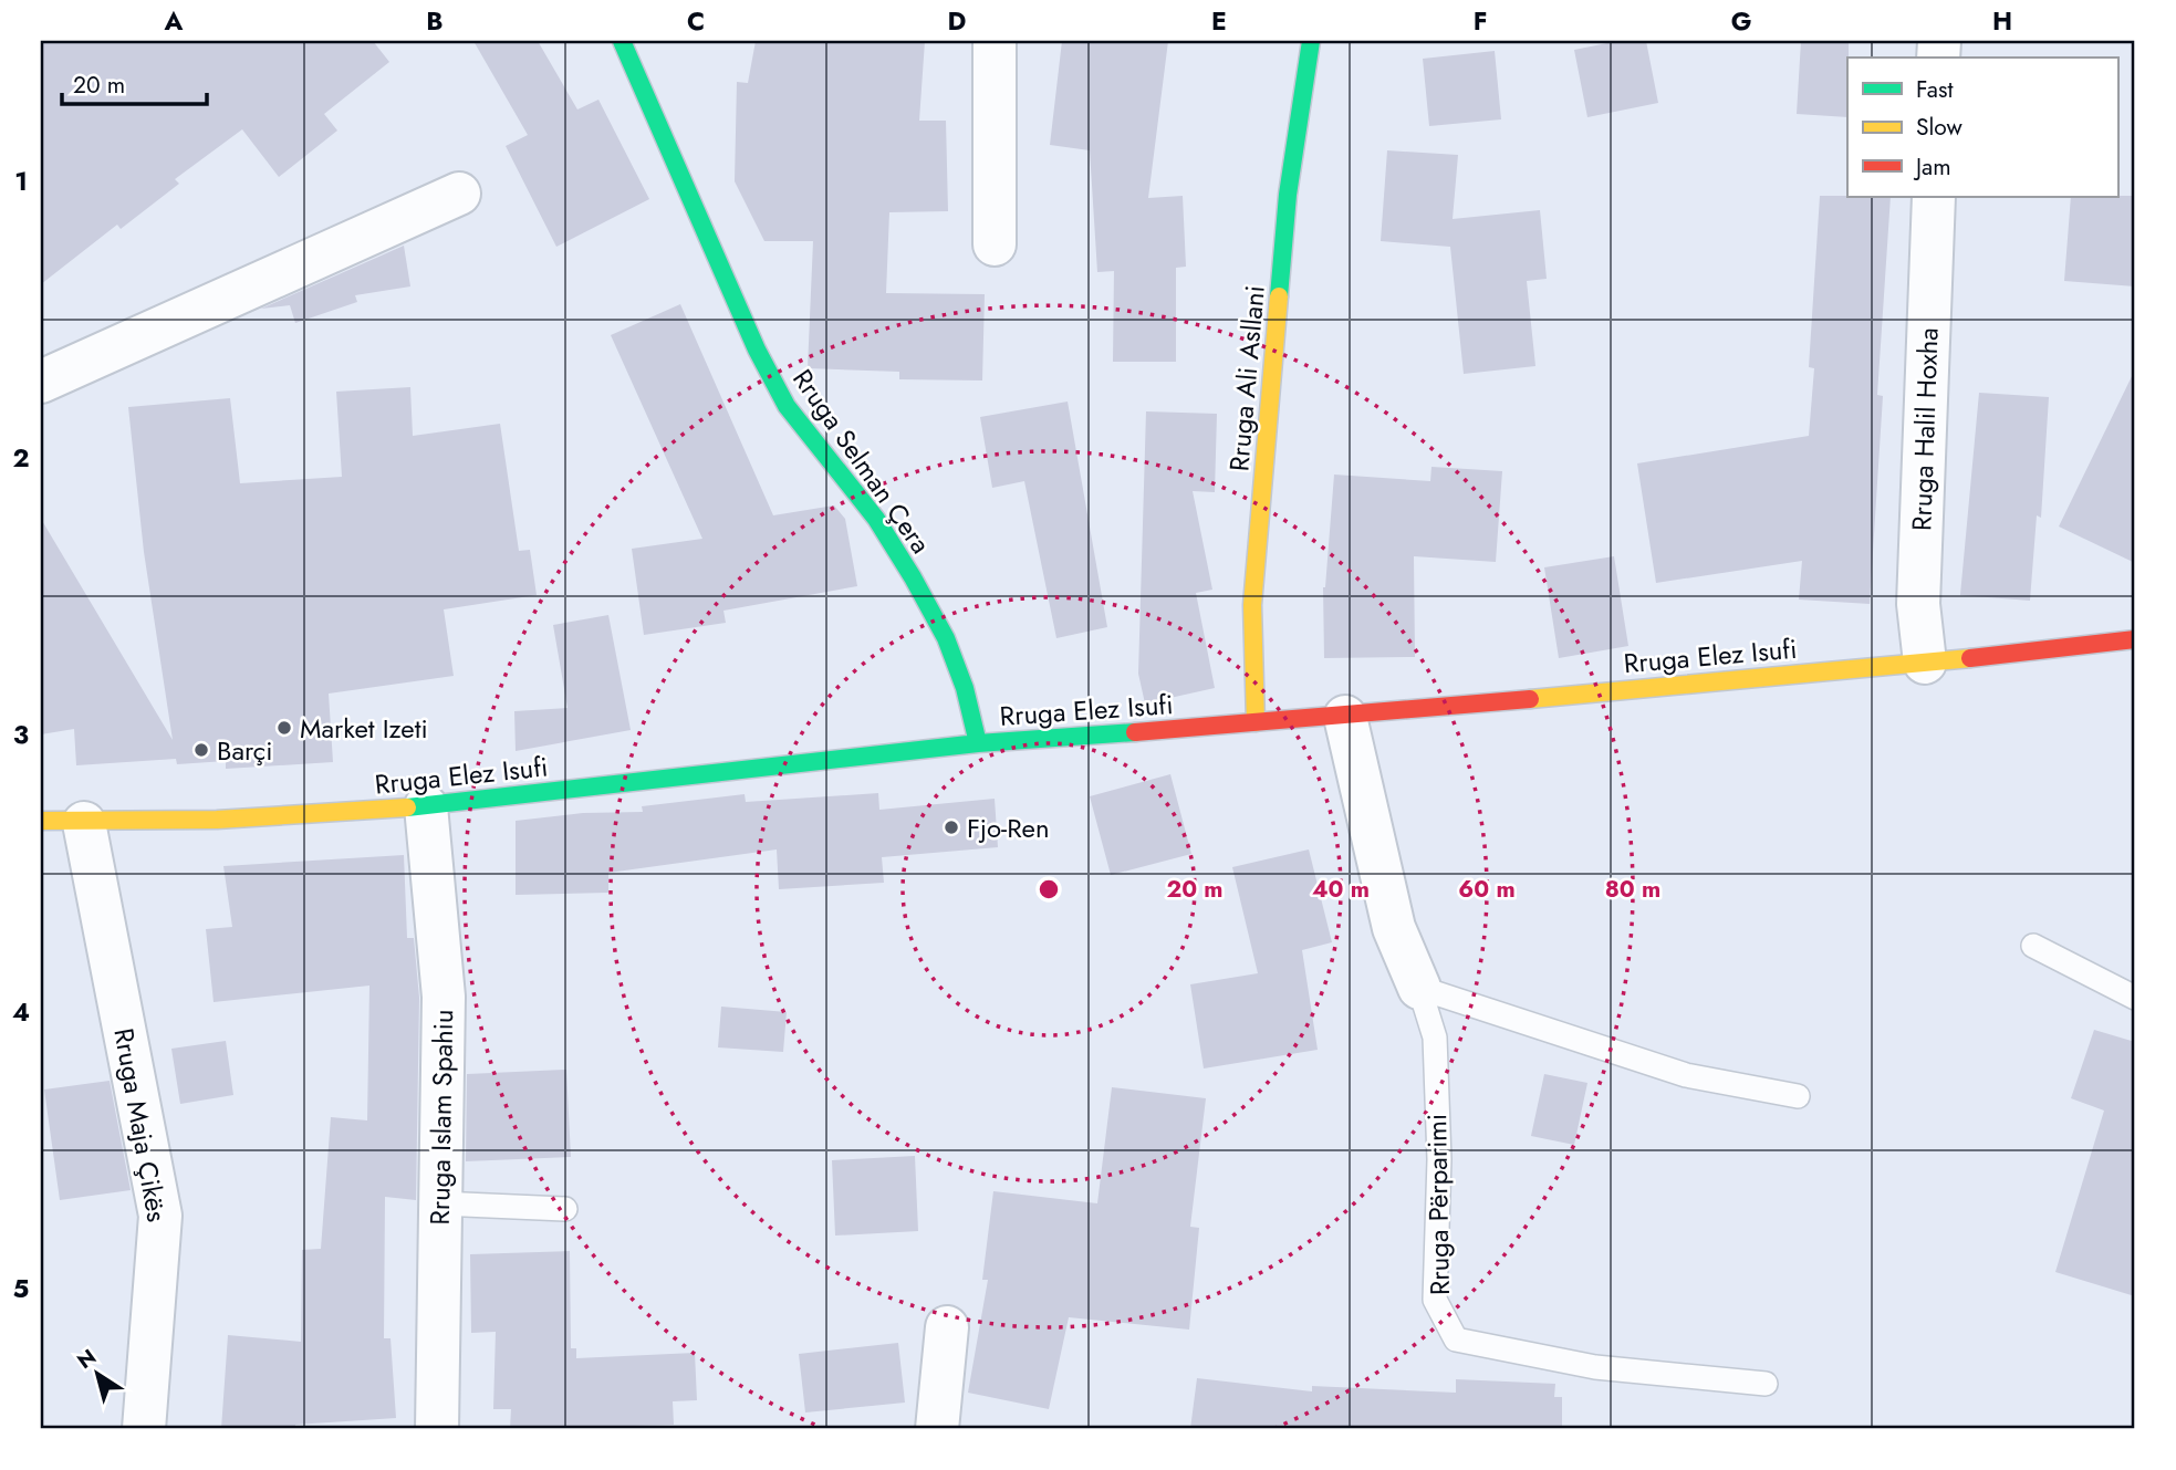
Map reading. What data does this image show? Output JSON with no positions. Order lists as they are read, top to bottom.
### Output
{
  "streets": {
    "main road": ["Rruga Ali Asllani", "Rruga Selman Çera", "Rruga Elez Isufi"],
    "street": [
      "Rruga Halil Hoxha",
      "Rruga Islam Spahiu",
      "Rruga Maja Çikës",
      "Rruga Përparimi"
    ]
  },
  "crossings": [
    ["Rruga Ali Asllani", "Rruga Elez Isufi"],
    ["Rruga Halil Hoxha", "Rruga Elez Isufi"],
    ["Rruga Selman Çera", "Rruga Elez Isufi"],
    ["Rruga Elez Isufi", "Rruga Islam Spahiu"],
    ["Rruga Elez Isufi", "Rruga Maja Çikës"],
    ["Rruga Elez Isufi", "Rruga Përparimi"]
  ],
  "places": ["Market Izeti", "Barçi", "Fjo-Ren"],
  "legend": ["Fast", "Slow", "Jam"],
  "scale_bar": "20 m",
  "north": "top left",
  "grid": {
    "columns": [
      "A",
      "B",
      "C",
      "D",
      "E",
      "F",
      "G",
      "H"
    ],
    "rows": [
      "1",
      "2",
      "3",
      "4",
      "5"
    ]
  },
  "rings": [
    "20 m",
    "40 m",
    "60 m",
    "80 m"
  ]
}
